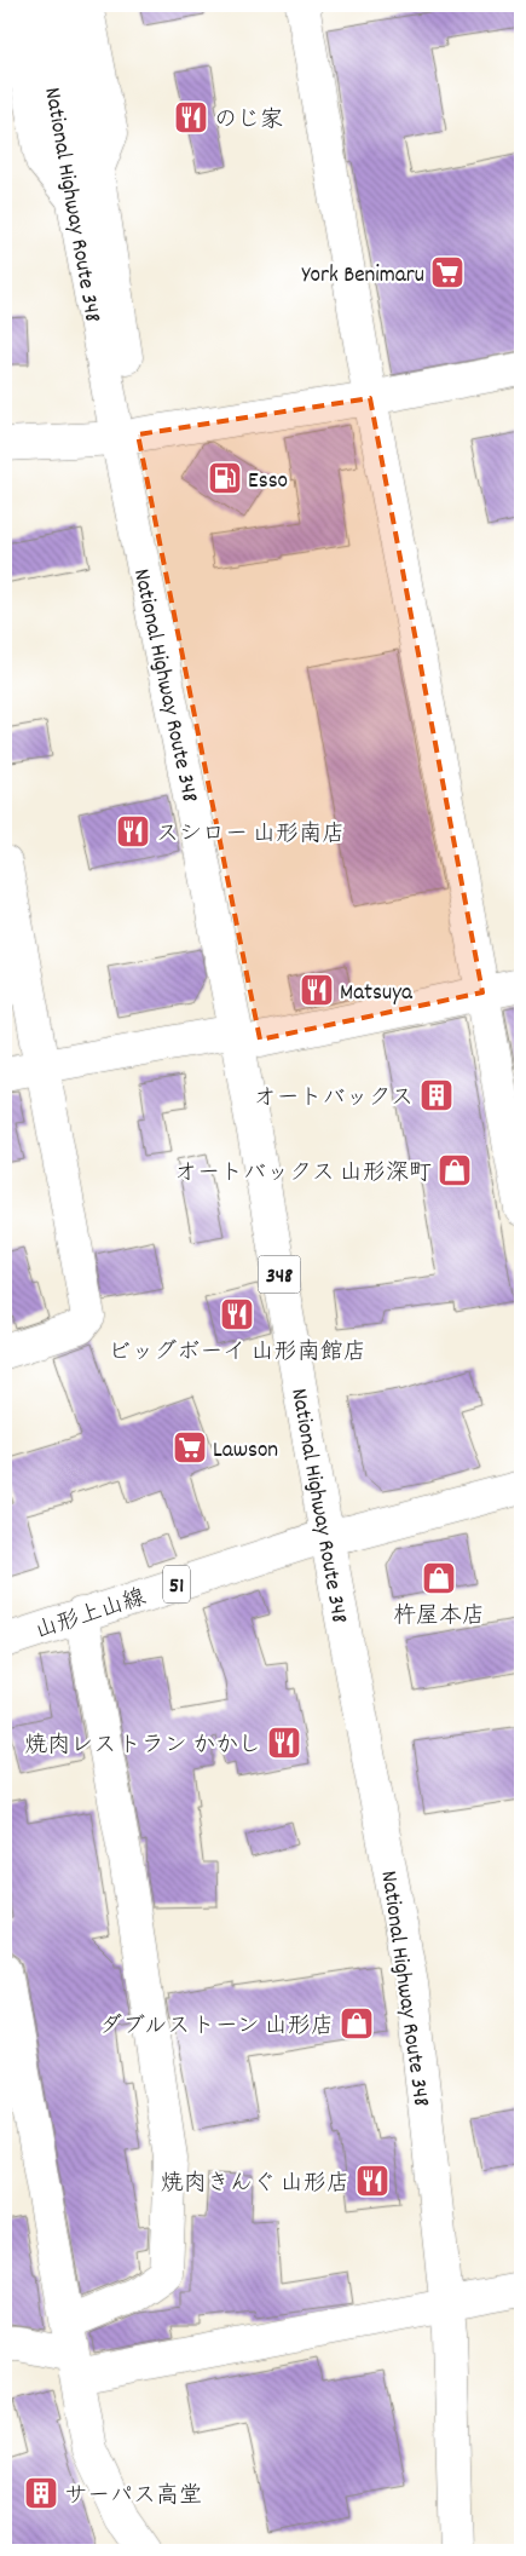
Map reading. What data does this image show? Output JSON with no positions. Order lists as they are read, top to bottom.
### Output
{
  "streets": {
    "main road": [
      "National Highway Route 348",
      "348",
      "51",
      "山形上山線"
    ]
  },
  "crossings": [
    ["National Highway Route 348", "山形上山線"]
  ],
  "places": {
    "restaurant": [
      "のじ家",
      "スシロー 山形南店",
      "Matsuya",
      "ビッグボーイ 山形南館店",
      "焼肉レストラン かかし",
      "焼肉きんぐ 山形店"
    ],
    "supermarket": ["York Benimaru", "Lawson"],
    "fuel station": ["Esso"],
    "building": ["オートバックス", "サーパス高堂"],
    "shop": ["オートバックス 山形深町", "杵屋本店", "ダブルストーン 山形店"]
  }
}
